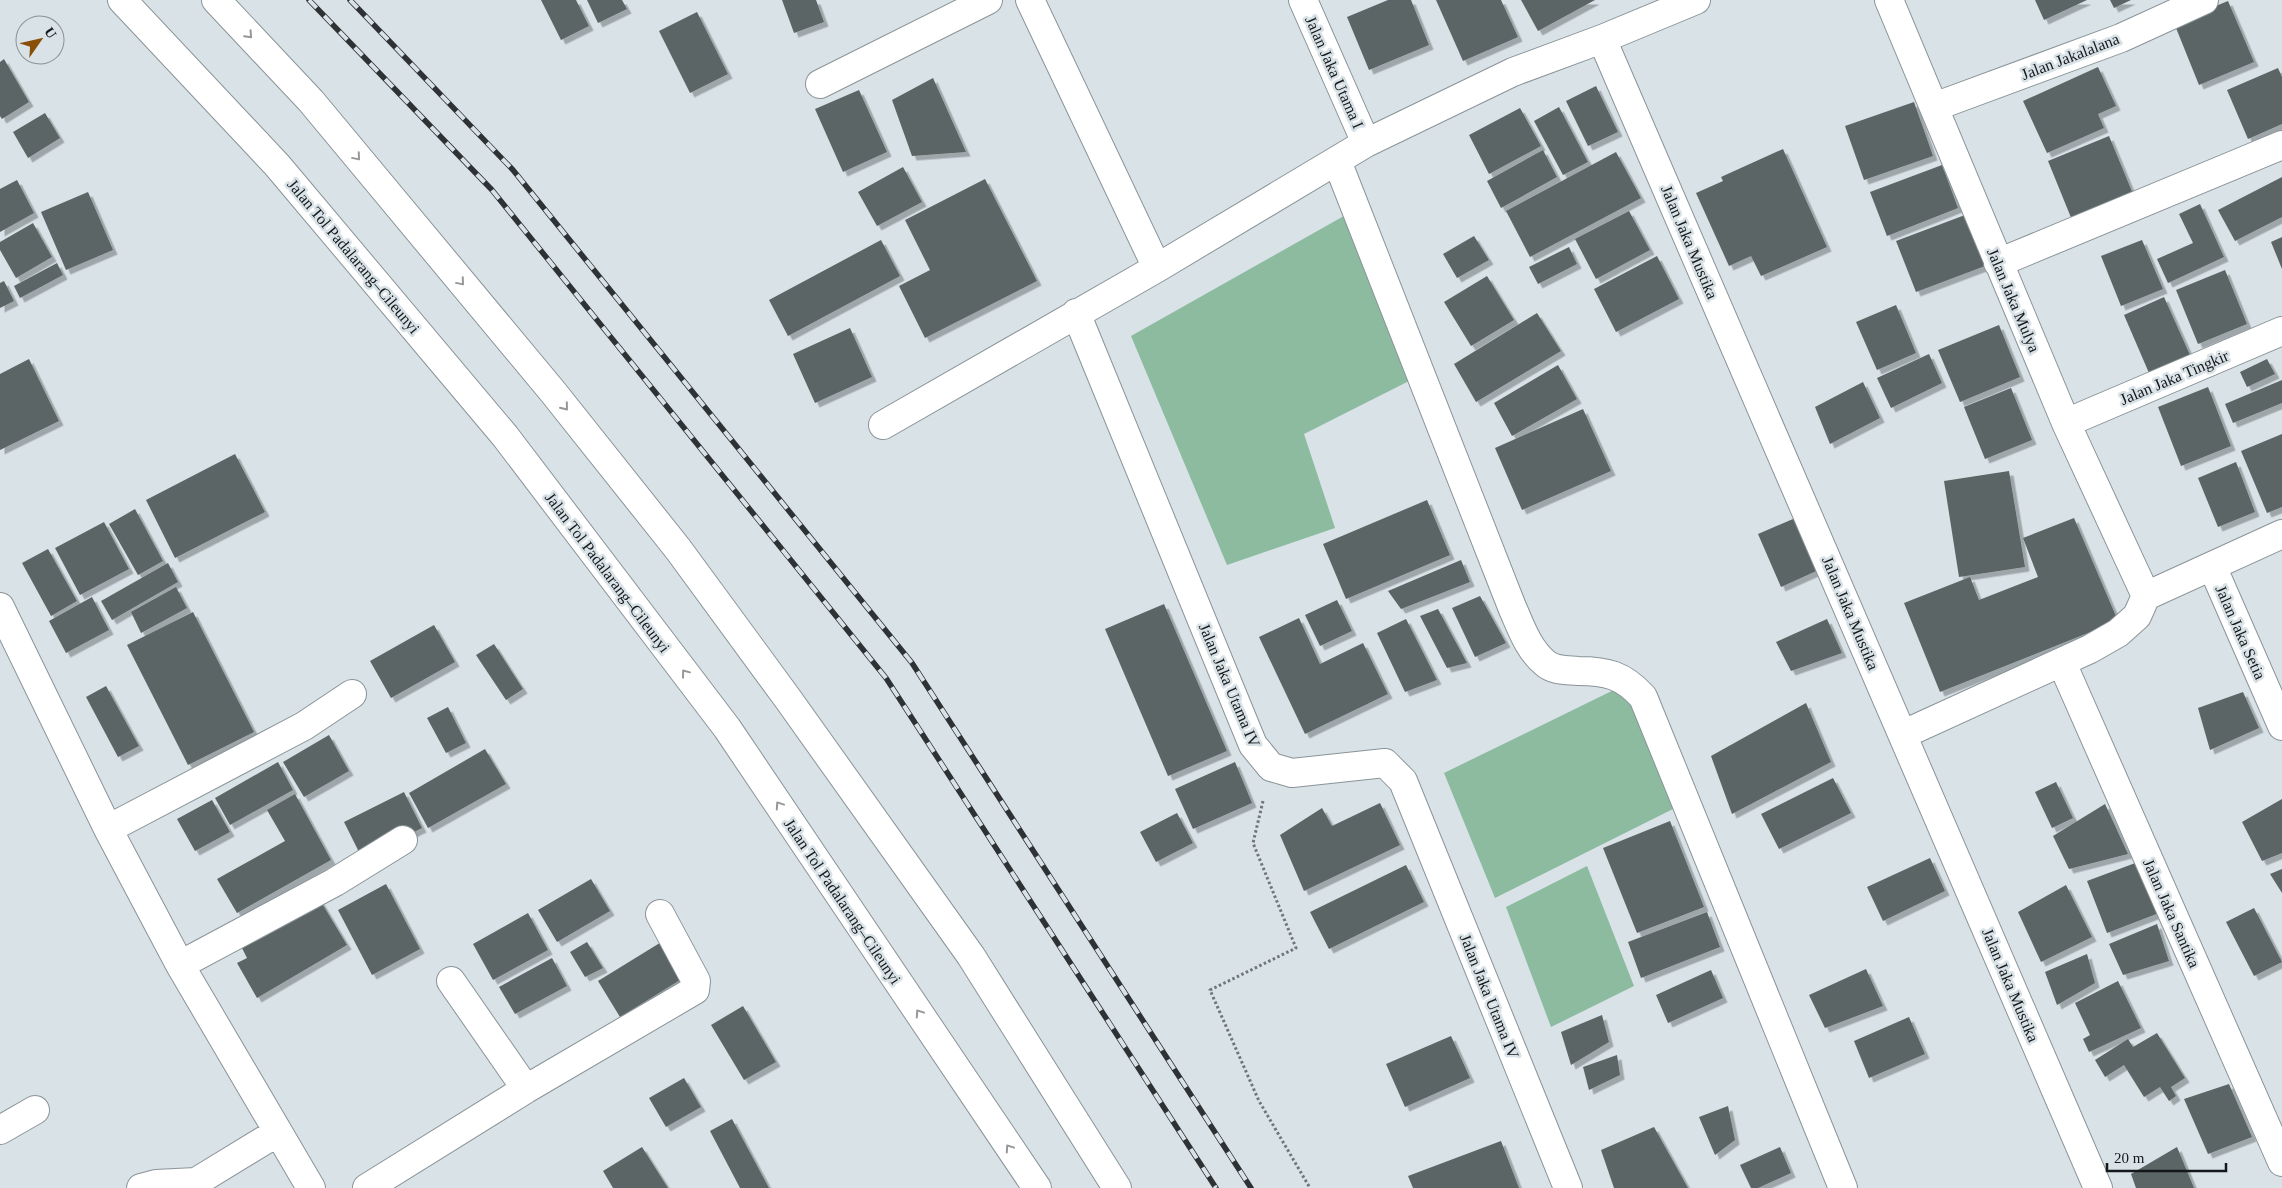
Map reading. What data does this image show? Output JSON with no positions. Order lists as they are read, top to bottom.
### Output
{
  "streets": {
    "main road": [
      "Jalan Jakalalana",
      "Jalan Jaka Utama I",
      "Jalan Jaka Mustika",
      "Jalan Tol Padalarang–Cileunyi",
      "Jalan Jaka Mulya",
      "Jalan Jaka Tingkir",
      "Jalan Jaka Setia",
      "Jalan Jaka Utama IV",
      "Jalan Jaka Santika"
    ]
  },
  "crossings": [
    ["Jalan Jakalalana", "Jalan Jaka Mulya"],
    ["Jalan Jaka Mulya", "Jalan Jaka Tingkir"]
  ],
  "scale_bar": "20 m",
  "north": "top right"
}
